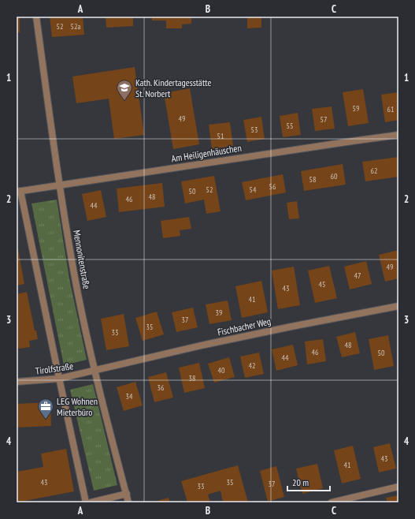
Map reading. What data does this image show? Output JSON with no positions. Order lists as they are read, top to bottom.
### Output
{
  "streets": {
    "street": [
      "Am Heiligenhäuschen",
      "Mennonitenstraße",
      "Fischbacher Weg",
      "Tirolfstraße"
    ]
  },
  "crossings": [
    ["Am Heiligenhäuschen", "Mennonitenstraße"],
    ["Mennonitenstraße", "Fischbacher Weg"],
    ["Mennonitenstraße", "Tirolfstraße"],
    ["Fischbacher Weg", "Tirolfstraße"]
  ],
  "places": {
    "school or university": ["Kath. Kindertagesstätte St. Norbert"],
    "office": ["LEG Wohnen Mieterbüro"]
  },
  "house_numbers": [
    "52",
    "52a",
    "59",
    "61",
    "49",
    "57",
    "55",
    "53",
    "51",
    "62",
    "60",
    "58",
    "56",
    "52",
    "54",
    "50",
    "48",
    "46",
    "44",
    "49",
    "47",
    "45",
    "43",
    "41",
    "39",
    "37",
    "35",
    "33",
    "48",
    "46",
    "50",
    "44",
    "42",
    "40",
    "38",
    "36",
    "34",
    "43",
    "41",
    "43",
    "35",
    "37",
    "33"
  ],
  "scale_bar": "20 m",
  "grid": {
    "columns": ["A", "B", "C"],
    "rows": [
      "1",
      "2",
      "3",
      "4"
    ]
  }
}
